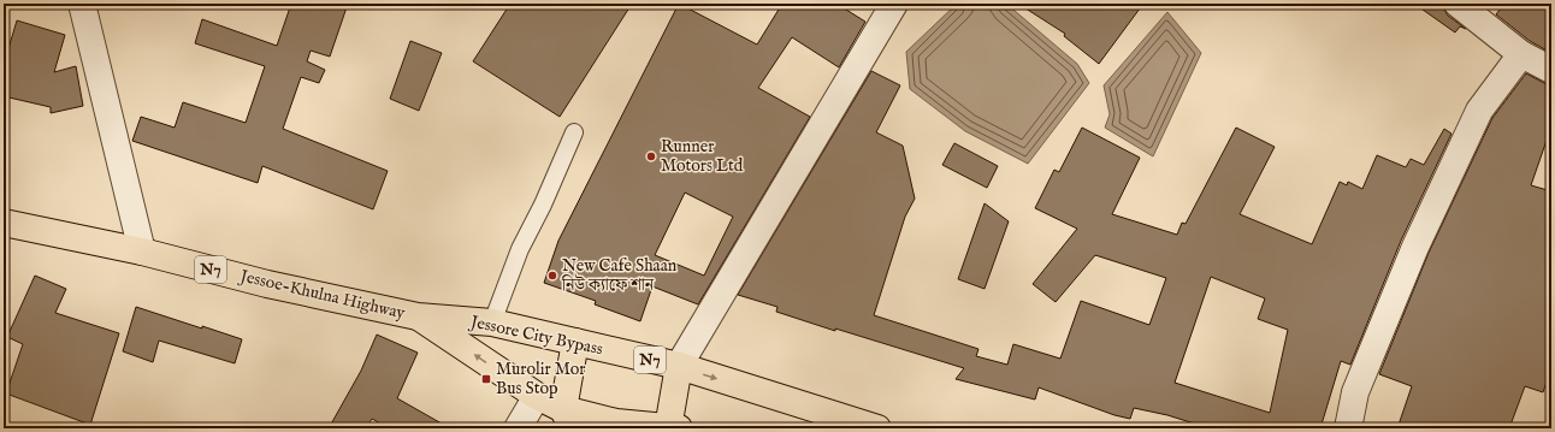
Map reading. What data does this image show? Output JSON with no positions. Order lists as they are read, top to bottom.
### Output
{
  "streets": {
    "highway": ["N7", "Jessoe-Khulna Highway", "Jessore City Bypass"]
  },
  "crossings": [
    ["Jessoe-Khulna Highway", "Jessore City Bypass"]
  ],
  "places": {
    "other": ["Runner Motors Ltd", "New Cafe Shaan নিউ ক্যাফে শান"],
    "transit": ["Murolir Mor Bus Stop"]
  }
}
